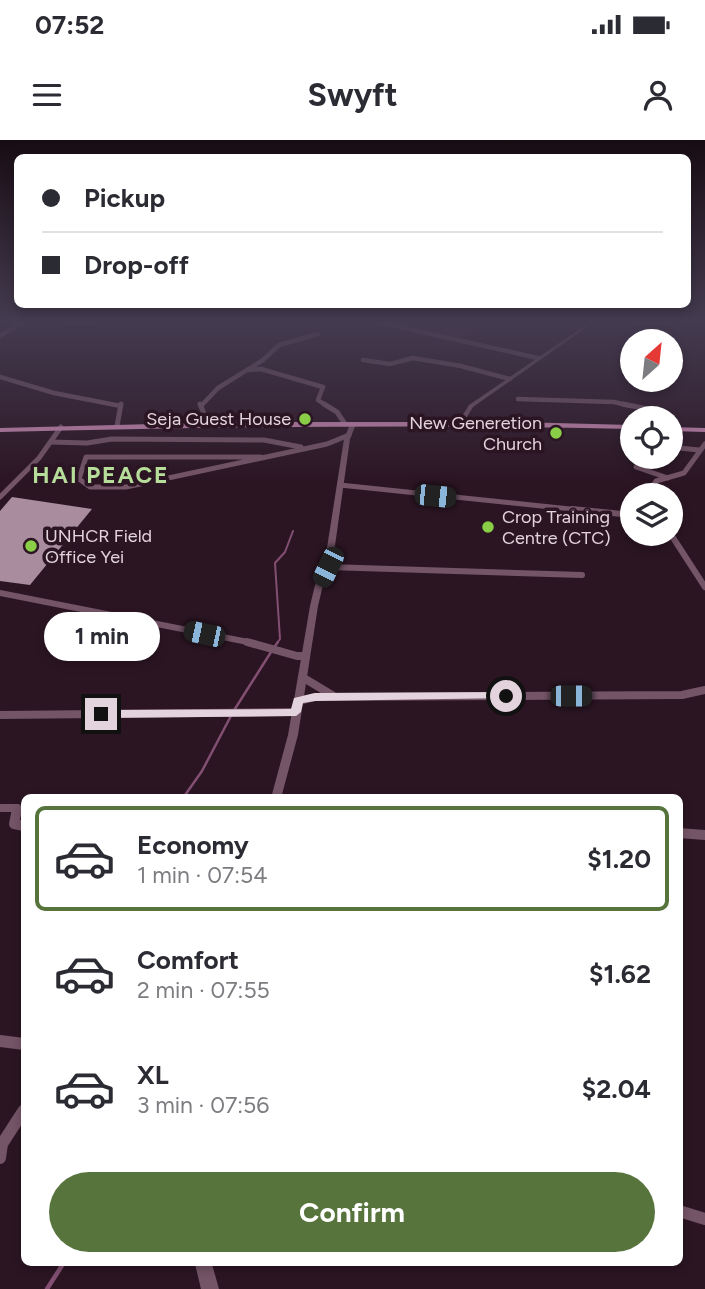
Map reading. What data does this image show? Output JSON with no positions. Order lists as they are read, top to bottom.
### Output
{
  "districts": ["HAI PEACE"],
  "places": [
    "Seja Guest House",
    "New Generetion Church",
    "Crop Training Centre (CTC)",
    "UNHCR Field Office Yei"
  ],
  "north": "top right",
  "page": {
    "status": "07:52",
    "header": "Swyft",
    "banner": ["Pickup", "Drop-off"],
    "bubble": "1 min",
    "list": [
      {
        "name": "Economy",
        "note": "1 min · 07:54",
        "value": "$1.20"
      },
      {
        "name": "Comfort",
        "note": "2 min · 07:55",
        "value": "$1.62"
      },
      {
        "name": "XL",
        "note": "3 min · 07:56",
        "value": "$2.04"
      }
    ],
    "buttons": "Confirm"
  }
}
